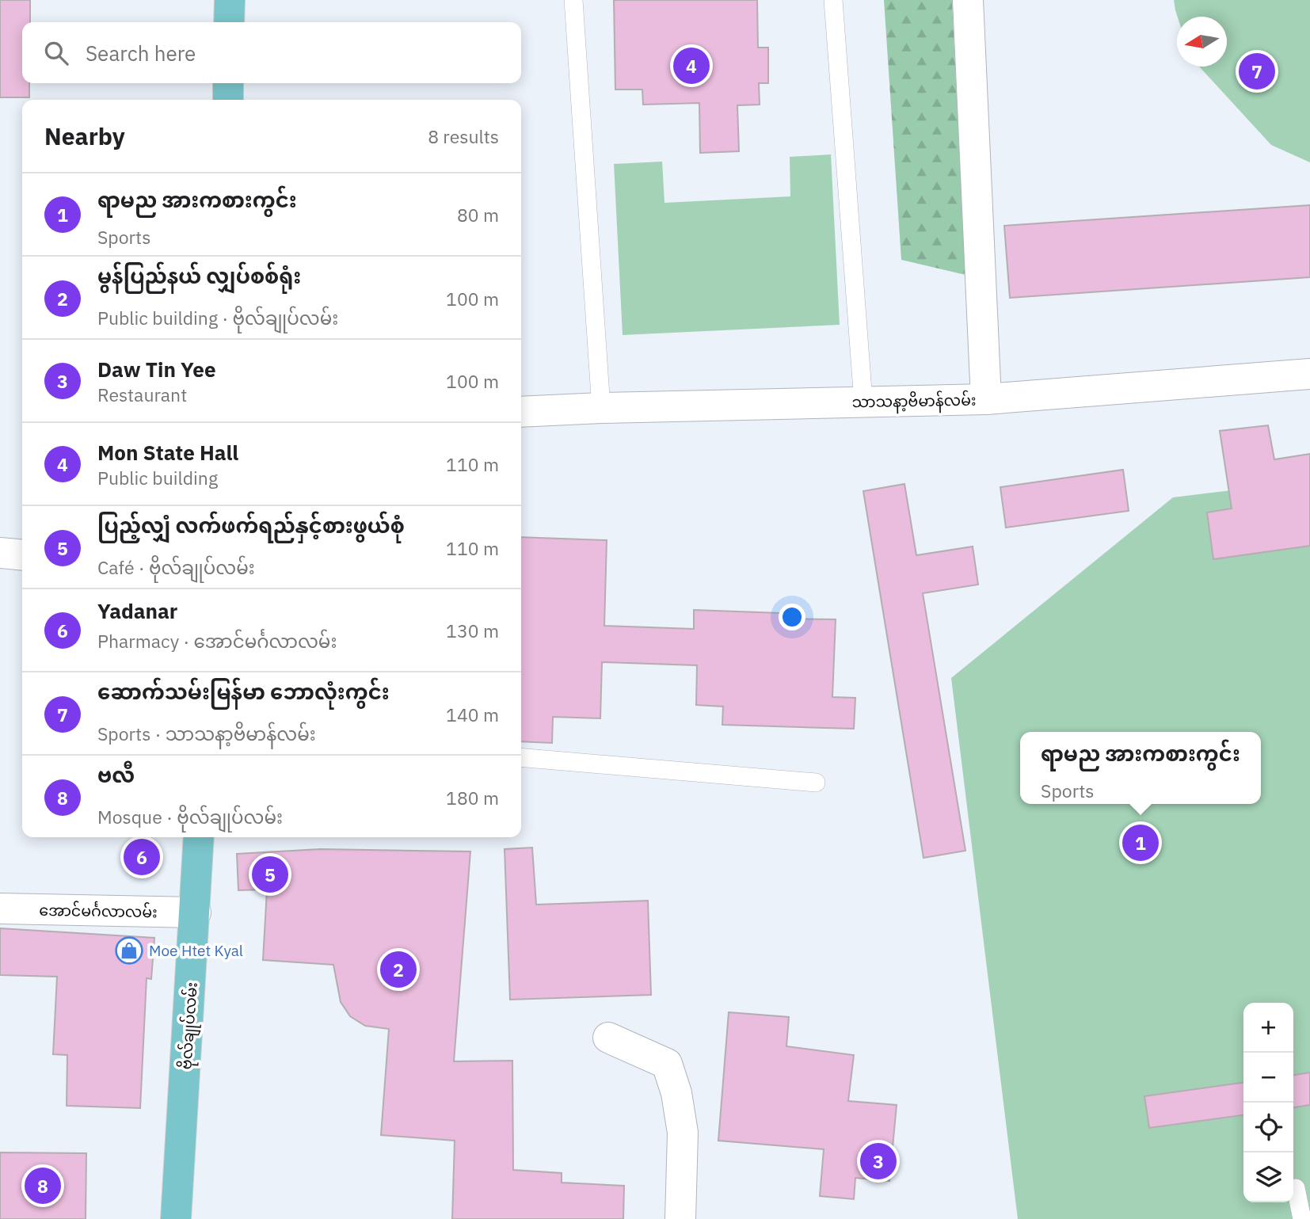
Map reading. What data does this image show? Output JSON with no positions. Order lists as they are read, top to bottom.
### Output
{
  "streets": {
    "main road": ["ဗိုလ်ချုပ်လမ်း"],
    "street": ["သာသနာ့ဗိမာန်လမ်း", "အောင်မင်္ဂလာလမ်း"]
  },
  "crossings": [
    ["အောင်မင်္ဂလာလမ်း", "ဗိုလ်ချုပ်လမ်း"]
  ],
  "places": {
    "shop": ["Moe Htet Kyal"]
  },
  "north": "left",
  "page": {
    "search": "Search here",
    "pins": [
      "4",
      "7",
      "1",
      "6",
      "5",
      "2",
      "3",
      "8"
    ],
    "heading": ["Nearby", "8 results"],
    "list": [
      {
        "mark": "1",
        "name": "ရာမည အားကစားကွင်း",
        "note": "Sports",
        "value": "80 m"
      },
      {
        "mark": "2",
        "name": "မွန်ပြည်နယ် လျှပ်စစ်ရုံး",
        "note": "Public building · ဗိုလ်ချုပ်လမ်း",
        "value": "100 m"
      },
      {
        "mark": "3",
        "name": "Daw Tin Yee",
        "note": "Restaurant",
        "value": "100 m"
      },
      {
        "mark": "4",
        "name": "Mon State Hall",
        "note": "Public building",
        "value": "110 m"
      },
      {
        "mark": "5",
        "name": "ပြည့်လျှံ လက်ဖက်ရည်နှင့်စားဖွယ်စုံ",
        "note": "Café · ဗိုလ်ချုပ်လမ်း",
        "value": "110 m"
      },
      {
        "mark": "6",
        "name": "Yadanar",
        "note": "Pharmacy · အောင်မင်္ဂလာလမ်း",
        "value": "130 m"
      },
      {
        "mark": "7",
        "name": "ဆောက်သမ်းမြန်မာ ဘောလုံးကွင်း",
        "note": "Sports · သာသနာ့ဗိမာန်လမ်း",
        "value": "140 m"
      },
      {
        "mark": "8",
        "name": "ဗလီ",
        "note": "Mosque · ဗိုလ်ချုပ်လမ်း",
        "value": "180 m"
      }
    ],
    "popup": ["ရာမည အားကစားကွင်း", "Sports"],
    "map_buttons": ["+", "−"]
  }
}
